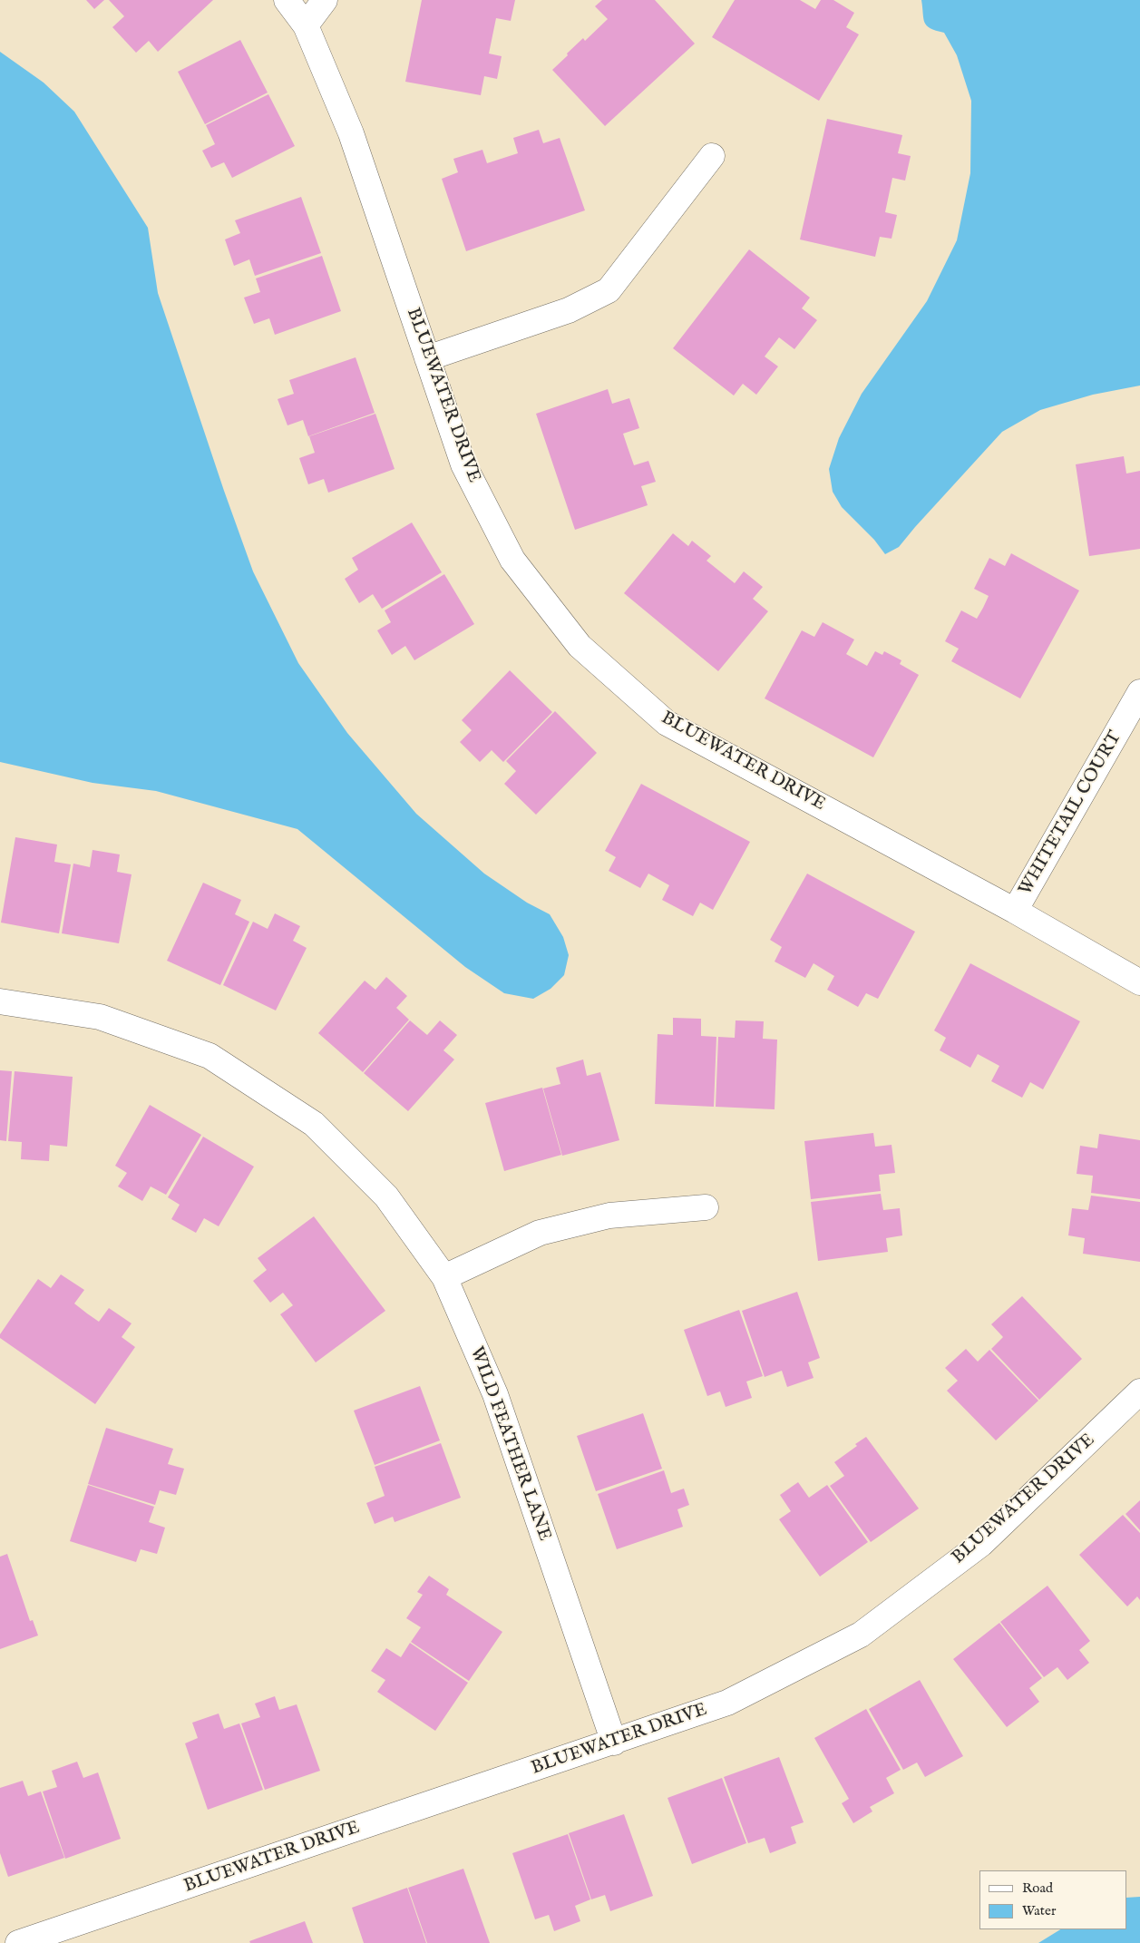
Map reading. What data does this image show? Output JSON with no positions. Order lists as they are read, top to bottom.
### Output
{
  "streets": {
    "street": ["BLUEWATER DRIVE", "WHITETAIL COURT", "WILD FEATHER LANE"]
  },
  "crossings": [
    ["BLUEWATER DRIVE", "WHITETAIL COURT"],
    ["BLUEWATER DRIVE", "WILD FEATHER LANE"]
  ],
  "legend": ["Road", "Water"]
}
